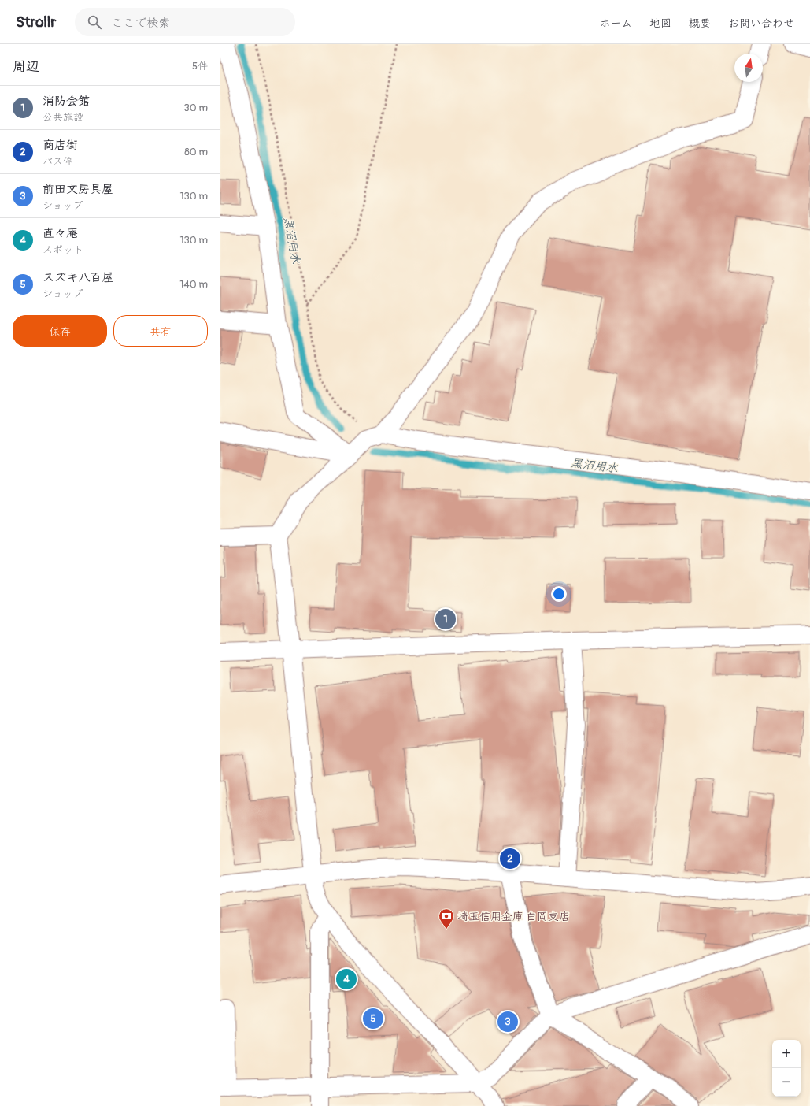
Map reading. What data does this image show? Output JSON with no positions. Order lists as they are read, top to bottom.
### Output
{
  "water": ["黒沼用水"],
  "places": {
    "bank": ["埼玉信用金庫 白岡支店"]
  },
  "north": "top",
  "page": {
    "header": "Strollr",
    "search": "ここで検索",
    "nav": [
      "ホーム",
      "地図",
      "概要",
      "お問い合わせ"
    ],
    "heading": ["周辺", "5件"],
    "list": [
      {
        "mark": "1",
        "name": "消防会館",
        "note": "公共施設",
        "value": "30 m"
      },
      {
        "mark": "2",
        "name": "商店街",
        "note": "バス停",
        "value": "80 m"
      },
      {
        "mark": "3",
        "name": "前田文房具屋",
        "note": "ショップ",
        "value": "130 m"
      },
      {
        "mark": "4",
        "name": "直々庵",
        "note": "スポット",
        "value": "130 m"
      },
      {
        "mark": "5",
        "name": "スズキ八百屋",
        "note": "ショップ",
        "value": "140 m"
      }
    ],
    "buttons": ["保存", "共有"],
    "pins": [
      "1",
      "2",
      "4",
      "5",
      "3"
    ],
    "map_buttons": ["+", "−"]
  }
}
